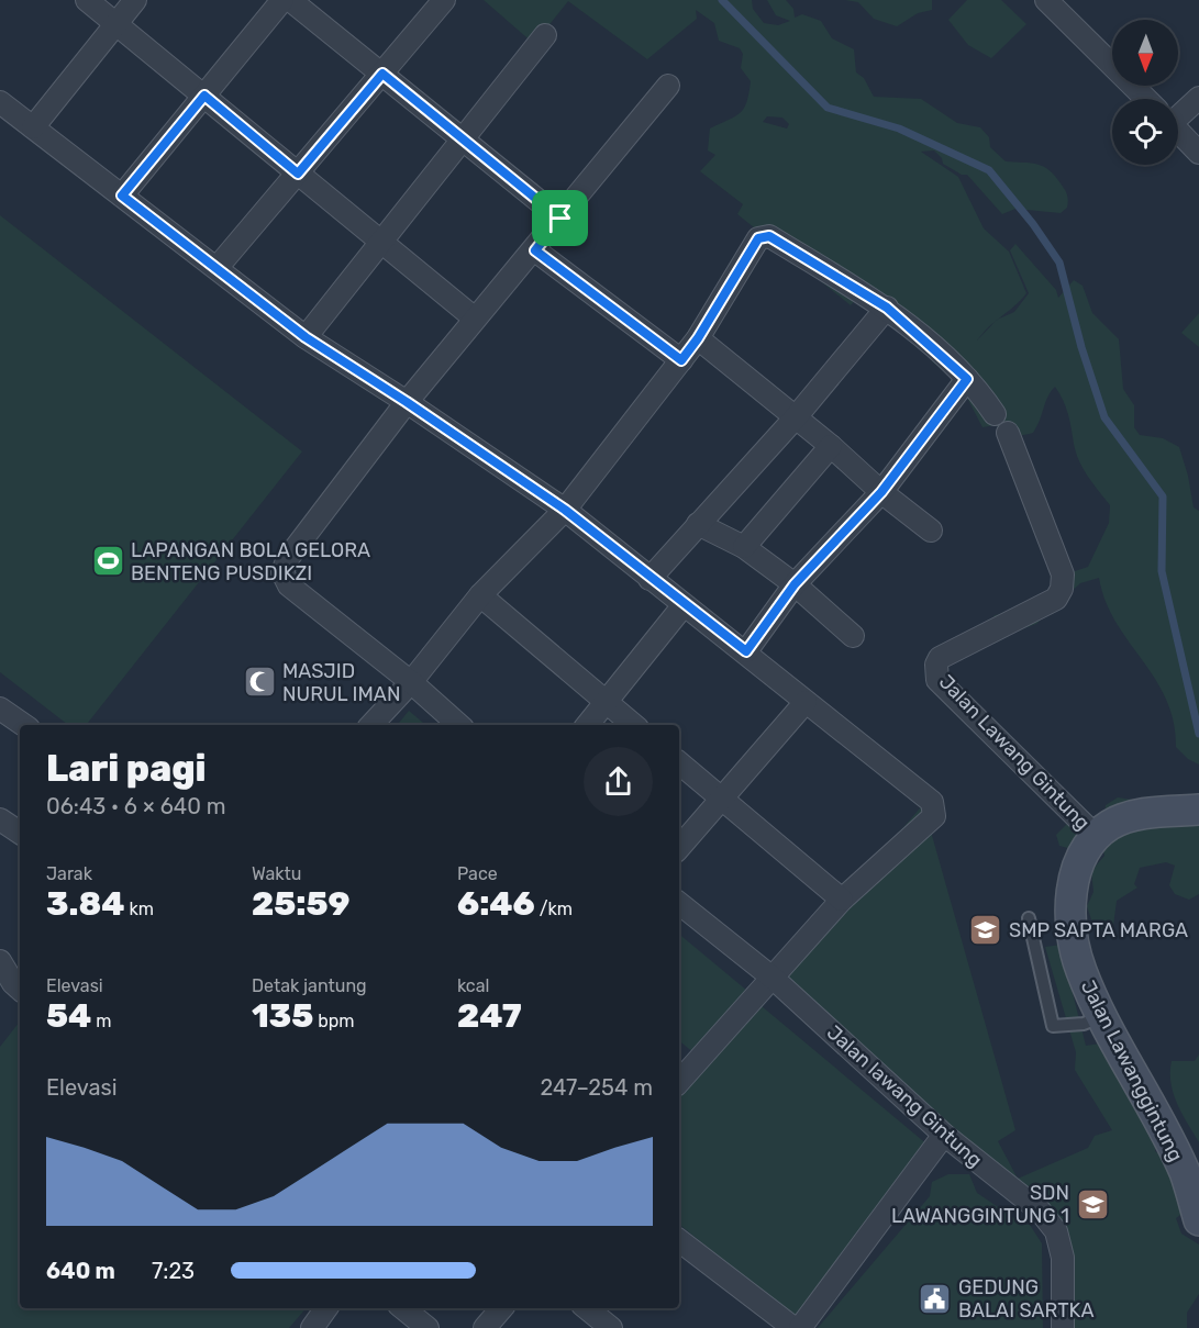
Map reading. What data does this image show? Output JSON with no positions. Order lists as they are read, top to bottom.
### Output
{
  "streets": {
    "main road": ["Jalan Lawanggintung"],
    "street": ["Jalan Lawang Gintung", "Jalan lawang Gintung"]
  },
  "crossings": [
    ["Jalan Lawang Gintung", "Jalan Lawanggintung"],
    ["Jalan Lawang Gintung", "Jalan lawang Gintung"]
  ],
  "places": {
    "sports": ["LAPANGAN BOLA GELORA BENTENG PUSDIKZI"],
    "mosque": ["MASJID NURUL IMAN"],
    "school or university": ["SMP SAPTA MARGA", "SDN LAWANGGINTUNG 1"],
    "public building": ["GEDUNG BALAI SARTKA"]
  },
  "north": "bottom",
  "page": {
    "heading": ["Lari pagi", "06:43 · 6 × 640 m"],
    "stats": [
      ["Jarak", "3.84 km"],
      ["Waktu", "25:59"],
      ["Pace", "6:46 /km"],
      ["Elevasi", "54 m"],
      ["Detak jantung", "135 bpm"],
      ["kcal", "247"]
    ],
    "chart": ["Elevasi", "247–254 m"],
    "list": [
      {
        "name": "640 m",
        "note": "7:23"
      }
    ]
  }
}
